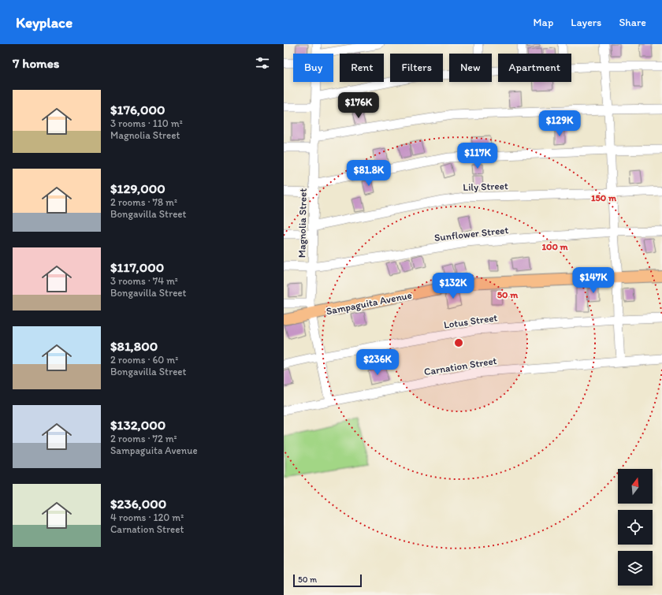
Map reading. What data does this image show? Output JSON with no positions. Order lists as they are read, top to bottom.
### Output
{
  "streets": {
    "main road": ["Sampaguita Avenue"],
    "street": [
      "Lily Street",
      "Magnolia Street",
      "Sunflower Street",
      "Lotus Street",
      "Carnation Street"
    ]
  },
  "crossings": [
    ["Lily Street", "Magnolia Street"],
    ["Magnolia Street", "Sunflower Street"],
    ["Magnolia Street", "Sampaguita Avenue"],
    ["Magnolia Street", "Lotus Street"],
    ["Magnolia Street", "Carnation Street"]
  ],
  "scale_bar": "50 m",
  "north": "top",
  "page": {
    "header": "Keyplace",
    "nav": ["Map", "Layers", "Share"],
    "heading": "7 homes",
    "chip": [
      "Buy",
      "Rent",
      "Filters",
      "New",
      "Apartment"
    ],
    "list": [
      {
        "name": "$176,000",
        "note": "3 rooms · 110 m² · Magnolia Street"
      },
      {
        "name": "$129,000",
        "note": "2 rooms · 78 m² · Bongavilla Street"
      },
      {
        "name": "$117,000",
        "note": "3 rooms · 74 m² · Bongavilla Street"
      },
      {
        "name": "$81,800",
        "note": "2 rooms · 60 m² · Bongavilla Street"
      },
      {
        "name": "$132,000",
        "note": "2 rooms · 72 m² · Sampaguita Avenue"
      },
      {
        "name": "$236,000",
        "note": "4 rooms · 120 m² · Carnation Street"
      }
    ],
    "price": [
      "$176K",
      "$129K",
      "$117K",
      "$81.8K",
      "$147K",
      "$132K",
      "$236K"
    ],
    "scale": "50 m"
  },
  "rings": ["150 m", "100 m", "50 m"]
}
